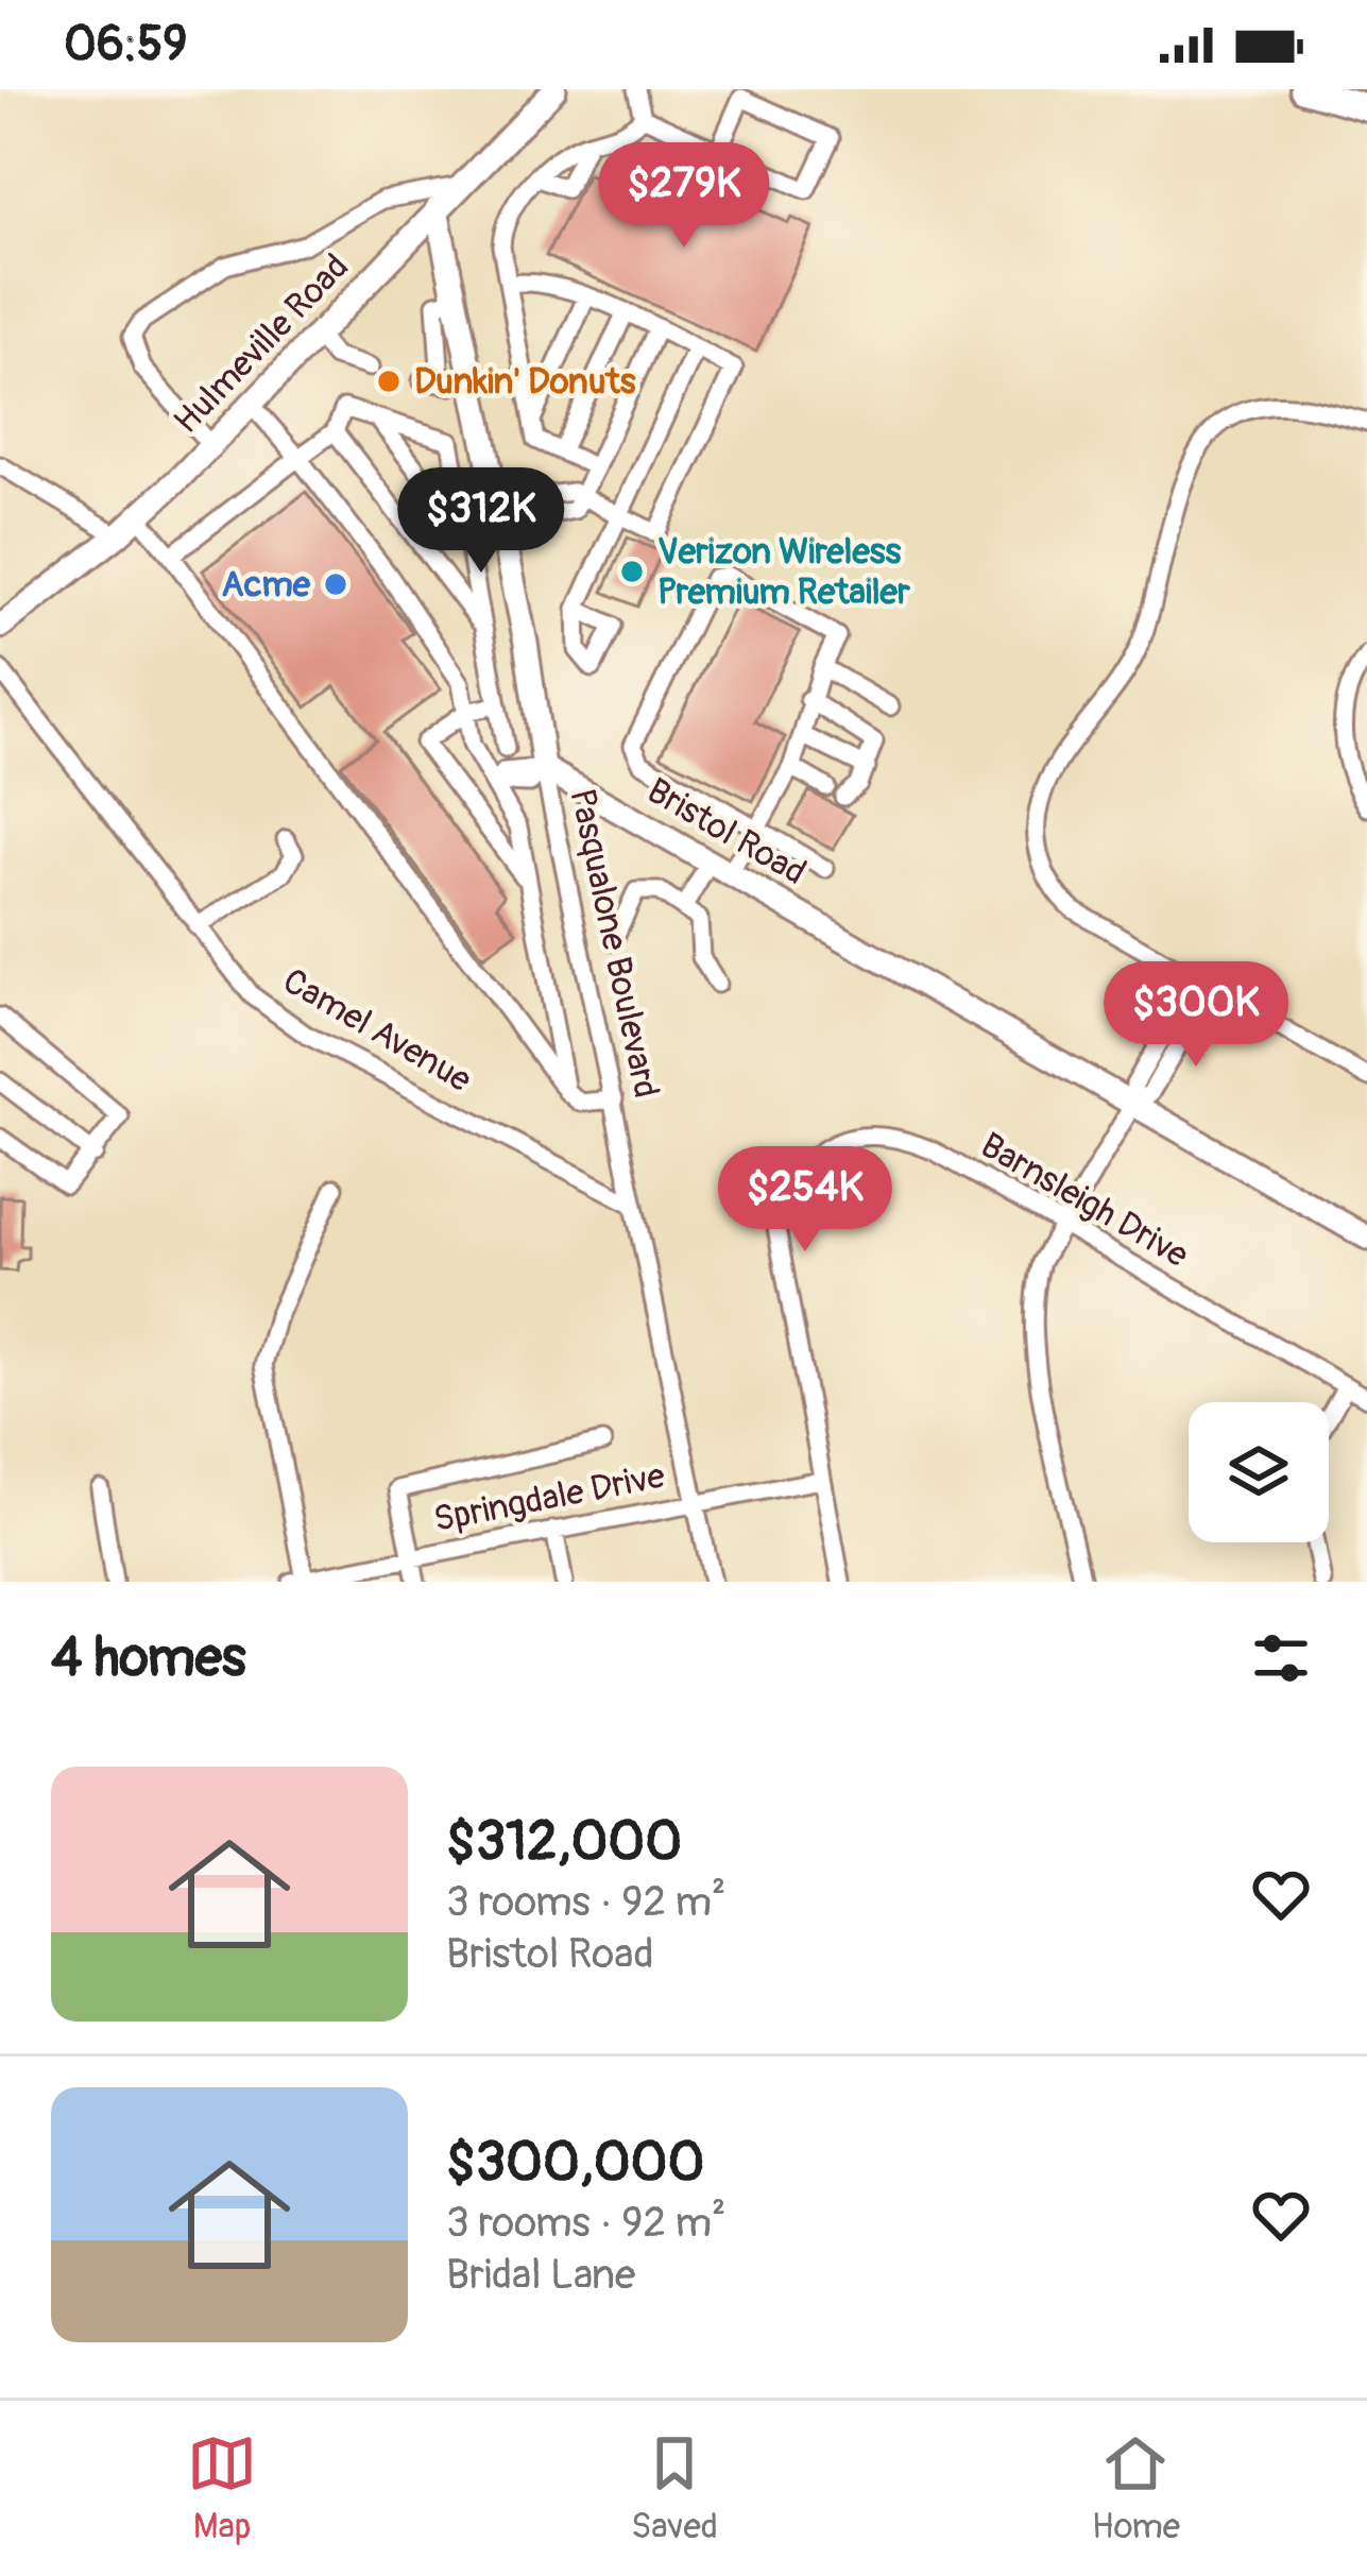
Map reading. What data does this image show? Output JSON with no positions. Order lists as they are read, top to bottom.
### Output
{
  "streets": {
    "main road": ["Hulmeville Road", "Bristol Road"],
    "street": [
      "Pasqualone Boulevard",
      "Camel Avenue",
      "Barnsleigh Drive",
      "Springdale Drive"
    ]
  },
  "crossings": [
    ["Bristol Road", "Pasqualone Boulevard"],
    ["Pasqualone Boulevard", "Camel Avenue"],
    ["Pasqualone Boulevard", "Springdale Drive"],
    ["Barnsleigh Drive", "Springdale Drive"]
  ],
  "places": ["Dunkin' Donuts", "Verizon Wireless Premium Retailer", "Acme"],
  "page": {
    "status": "06:59",
    "price": [
      "$279K",
      "$312K",
      "$300K",
      "$254K"
    ],
    "heading": "4 homes",
    "list": [
      {
        "name": "$312,000",
        "note": "3 rooms · 92 m² · Bristol Road"
      },
      {
        "name": "$300,000",
        "note": "3 rooms · 92 m² · Bridal Lane"
      }
    ],
    "tabs": ["Map", "Saved", "Home"]
  }
}
